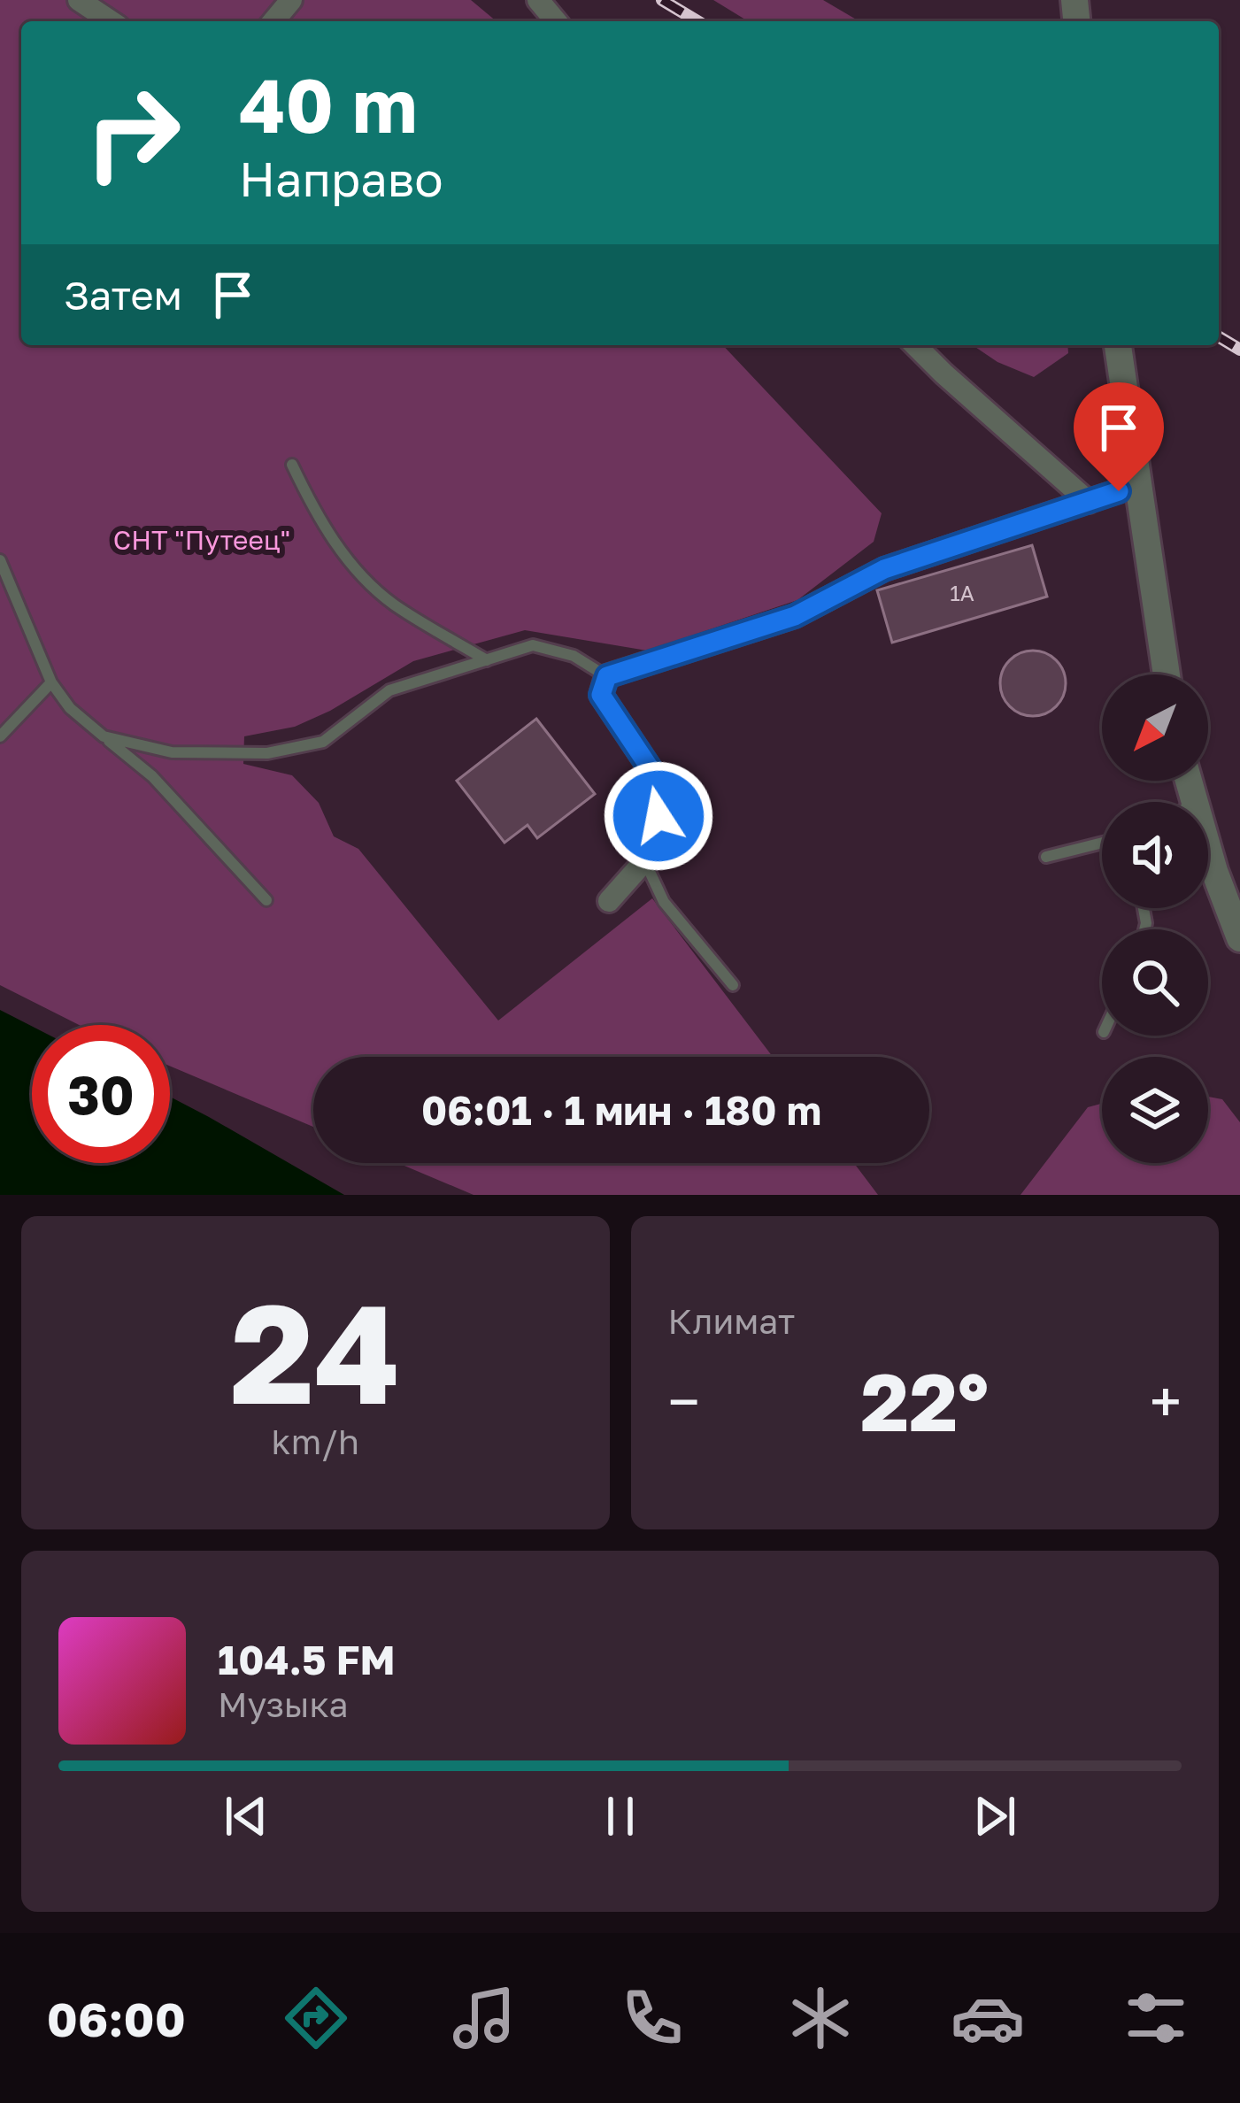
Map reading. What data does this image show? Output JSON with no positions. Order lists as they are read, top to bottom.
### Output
{
  "parks": ["СНТ \"Путеец\""],
  "house_numbers": ["1А"],
  "north": "bottom left",
  "page": {
    "turn": ["40 m", "Направо"],
    "then": "Затем",
    "limit": "30",
    "trip": "06:01 · 1 мин · 180 m",
    "tile": [
      ["24", "km/h"],
      "Климат"
    ],
    "heat": ["−", "22°", "+"],
    "song": ["104.5 FM", "Музыка"],
    "tabs": "06:00"
  }
}
